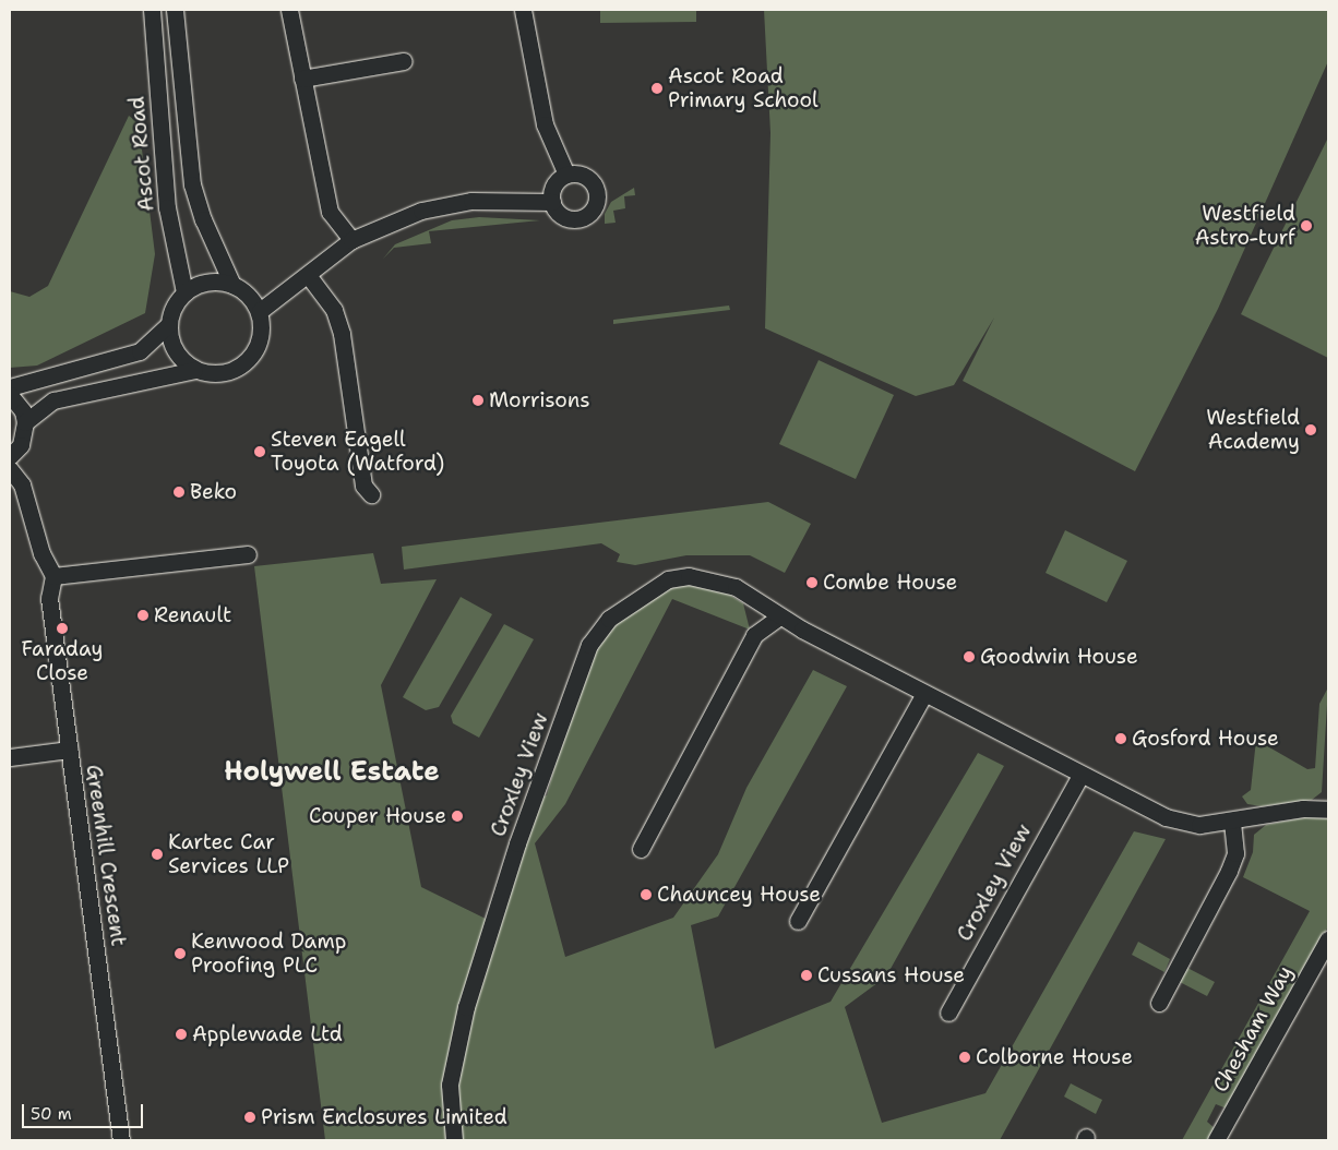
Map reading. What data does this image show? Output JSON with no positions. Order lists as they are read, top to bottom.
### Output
{
  "streets": {
    "street": [
      "Ascot Road",
      "Croxley View",
      "Greenhill Crescent",
      "Chesham Way"
    ]
  },
  "districts": ["Holywell Estate"],
  "places": [
    "Ascot Road Primary School",
    "Westfield Astro-turf",
    "Morrisons",
    "Westfield Academy",
    "Steven Eagell Toyota (Watford)",
    "Beko",
    "Combe House",
    "Renault",
    "Faraday Close",
    "Goodwin House",
    "Gosford House",
    "Couper House",
    "Kartec Car Services LLP",
    "Chauncey House",
    "Kenwood Damp Proofing PLC",
    "Cussans House",
    "Applewade Ltd",
    "Colborne House",
    "Prism Enclosures Limited"
  ],
  "scale_bar": "50 m"
}
